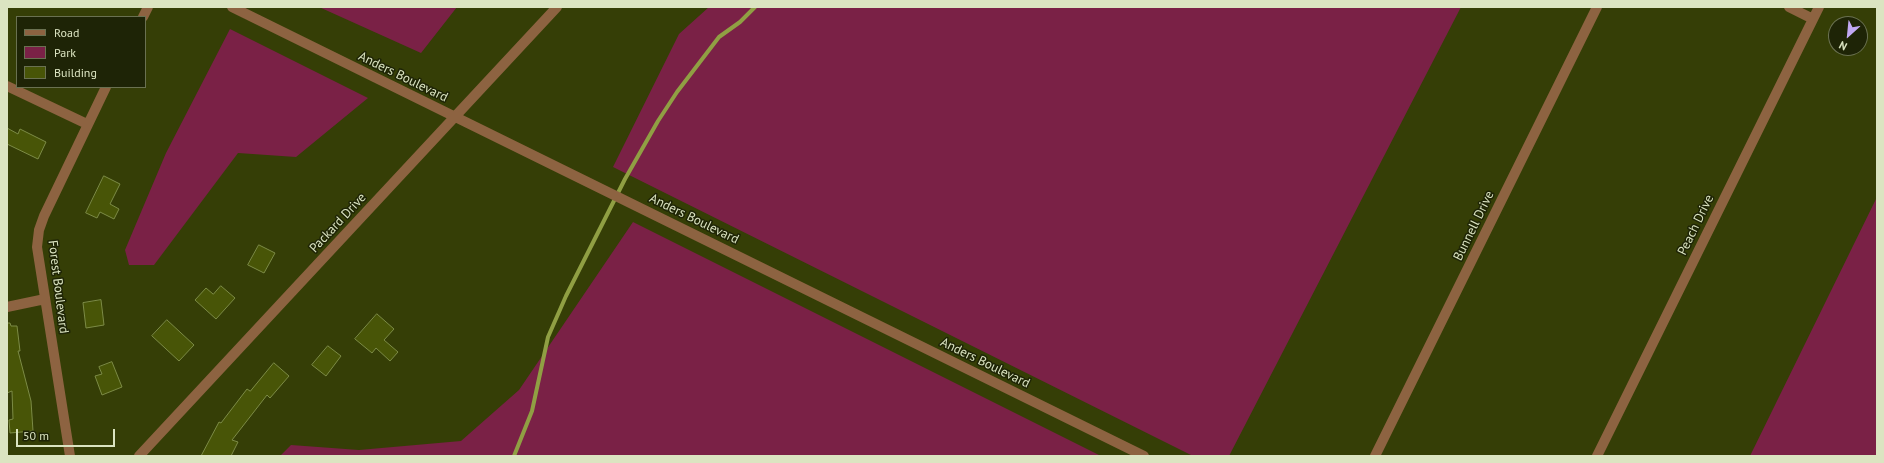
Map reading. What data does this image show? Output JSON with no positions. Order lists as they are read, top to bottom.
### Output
{
  "streets": {
    "street": [
      "Anders Boulevard",
      "Packard Drive",
      "Peach Drive",
      "Bunnell Drive",
      "Forest Boulevard"
    ]
  },
  "crossings": [
    ["Anders Boulevard", "Packard Drive"]
  ],
  "legend": ["Road", "Park", "Building"],
  "scale_bar": "50 m",
  "north": "bottom left"
}
